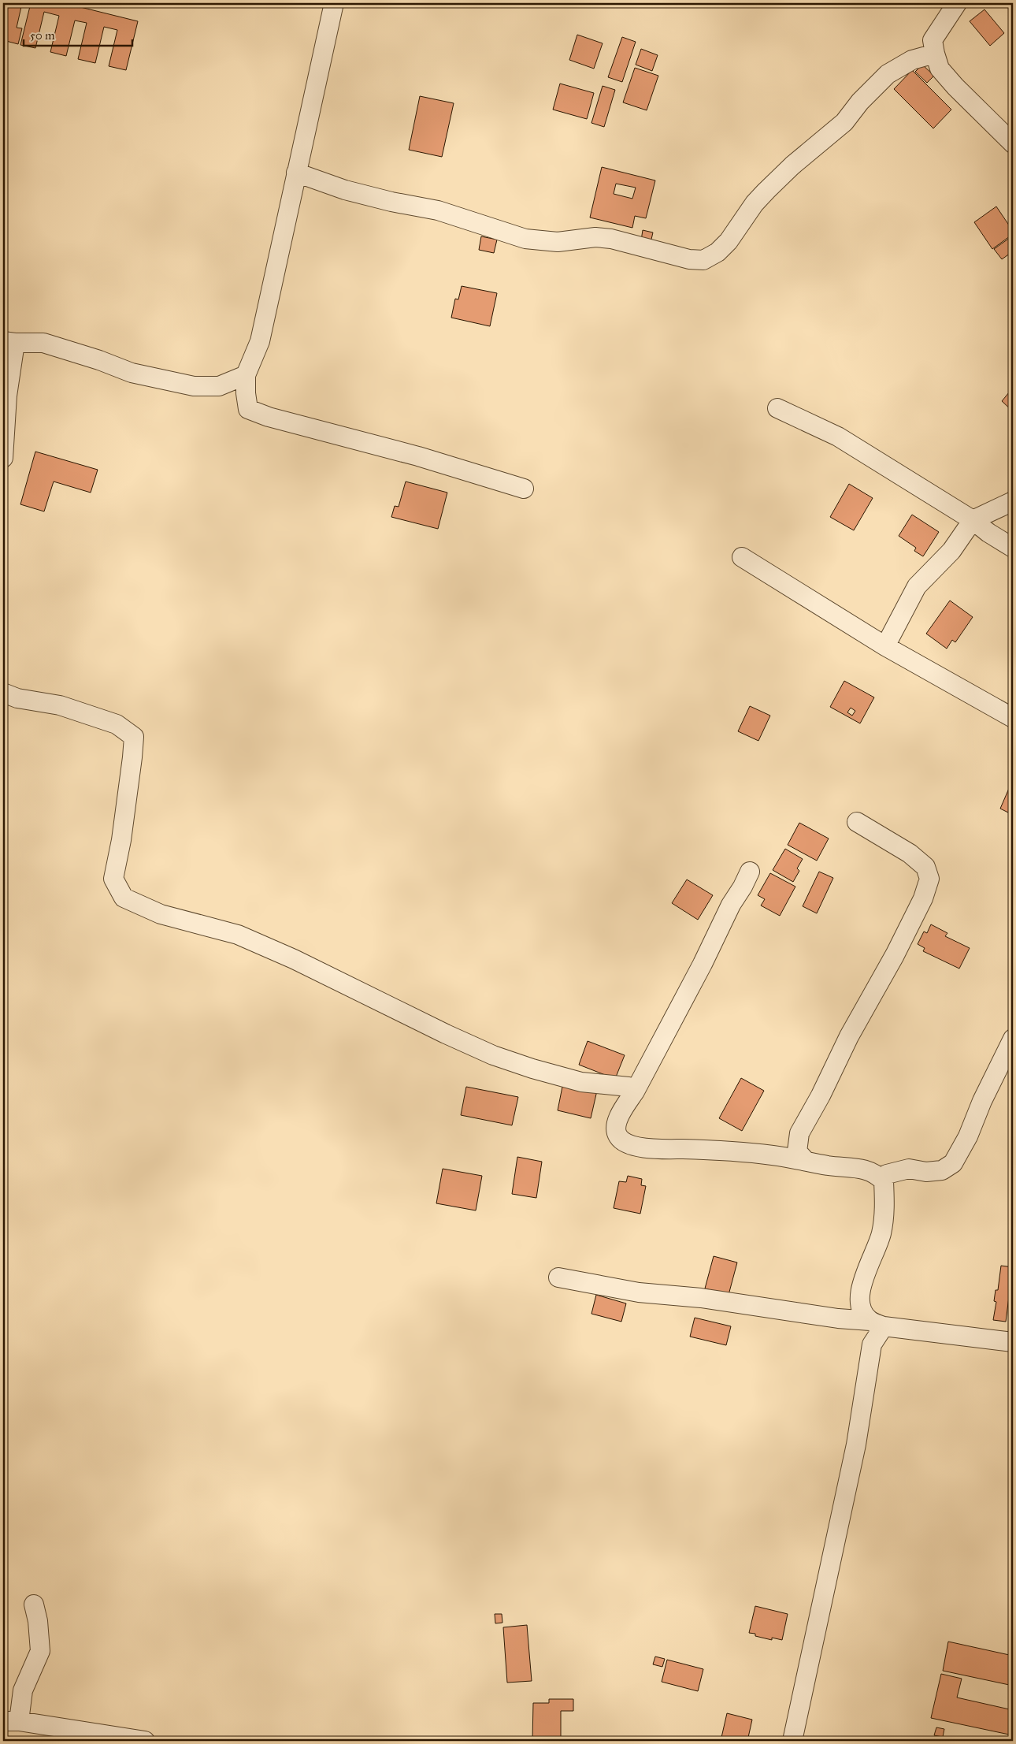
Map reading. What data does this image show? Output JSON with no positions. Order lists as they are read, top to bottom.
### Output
{
  "scale_bar": "50 m"
}
